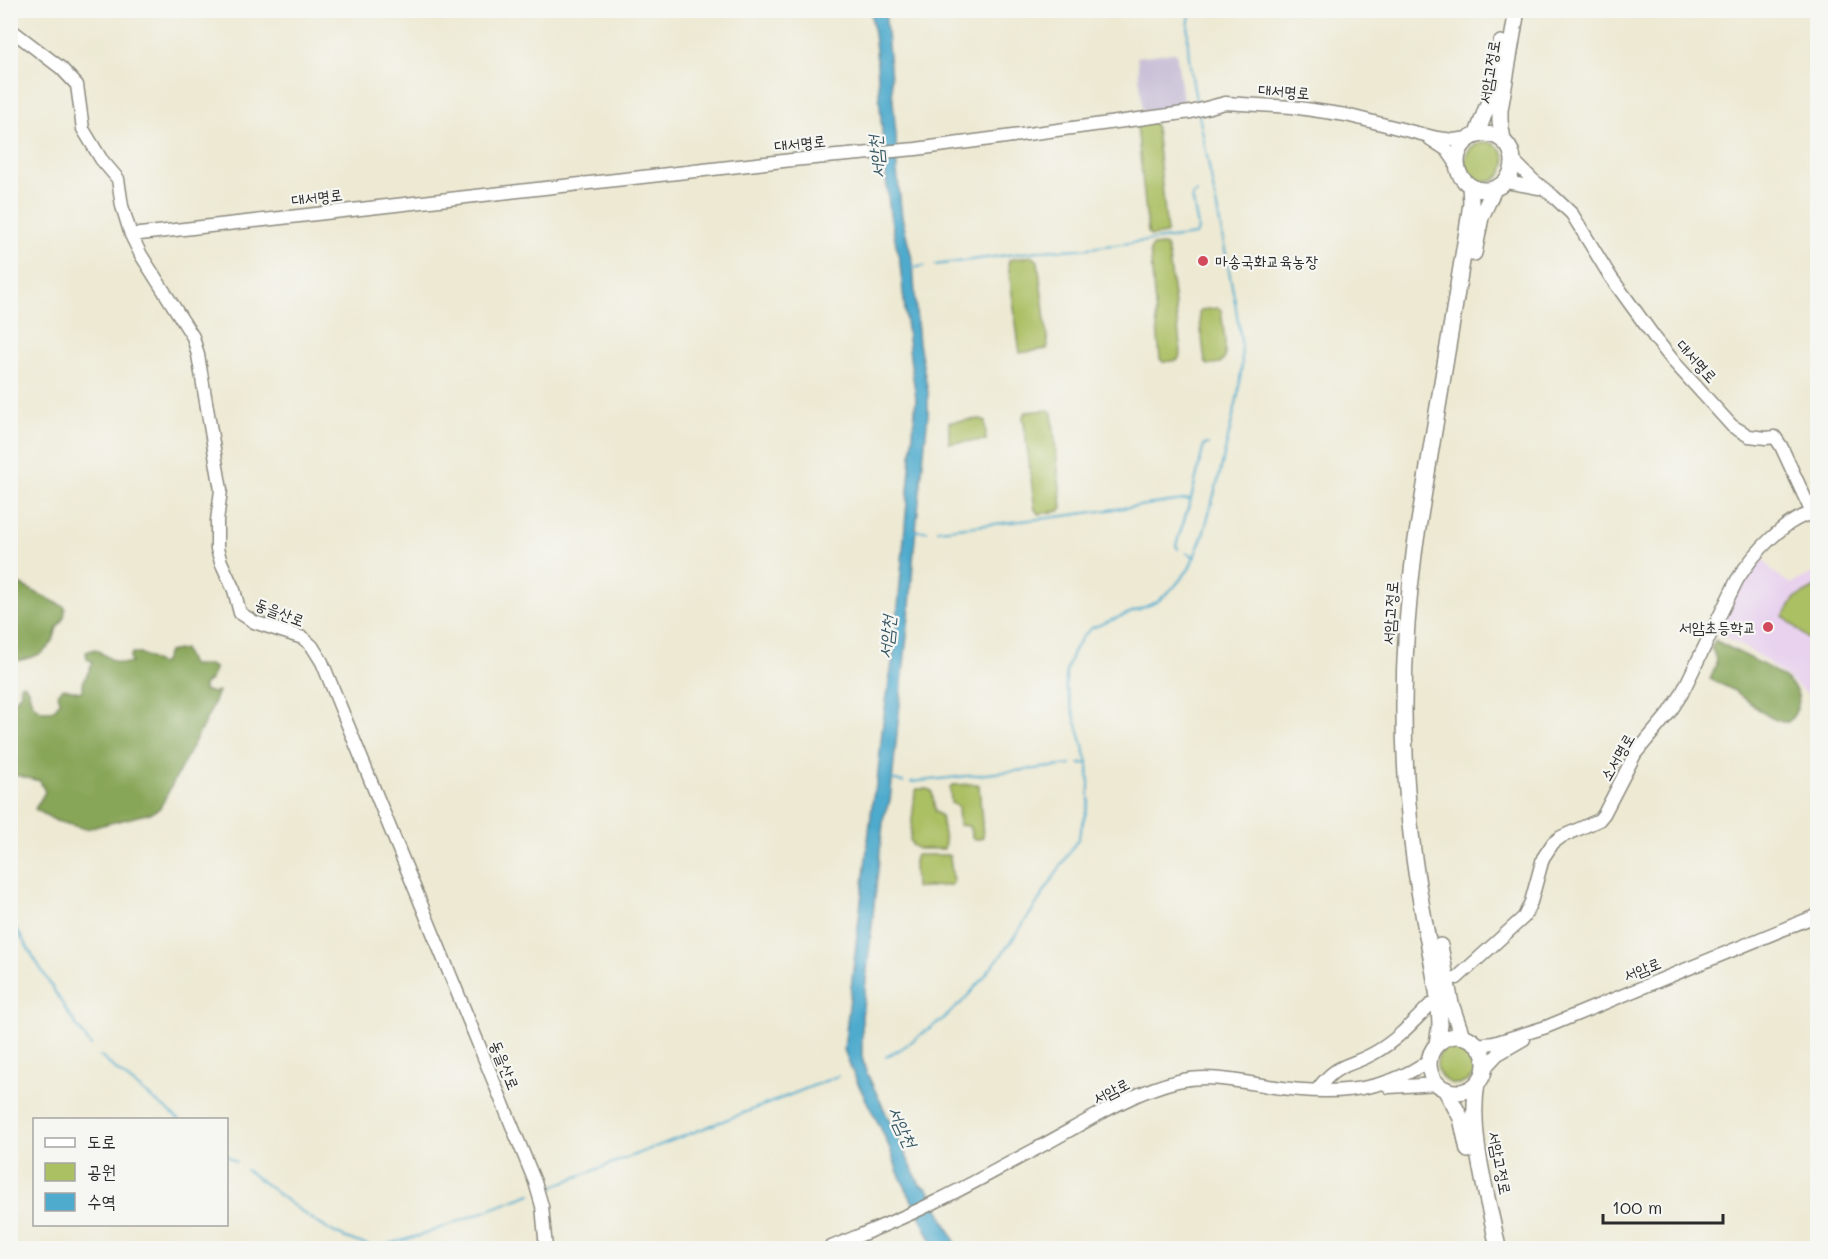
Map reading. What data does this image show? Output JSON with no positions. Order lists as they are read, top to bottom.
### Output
{
  "streets": {
    "main road": ["서암고정로"],
    "street": [
      "대서명로",
      "동을산로",
      "소서명로",
      "서암로"
    ]
  },
  "crossings": [
    ["서암고정로", "대서명로"],
    ["서암고정로", "서암로"],
    ["대서명로", "동을산로"],
    ["대서명로", "소서명로"]
  ],
  "water": ["서암천"],
  "places": ["마송국화교육농장", "서암초등학교"],
  "legend": ["도로", "공원", "수역"],
  "scale_bar": "100 m"
}
